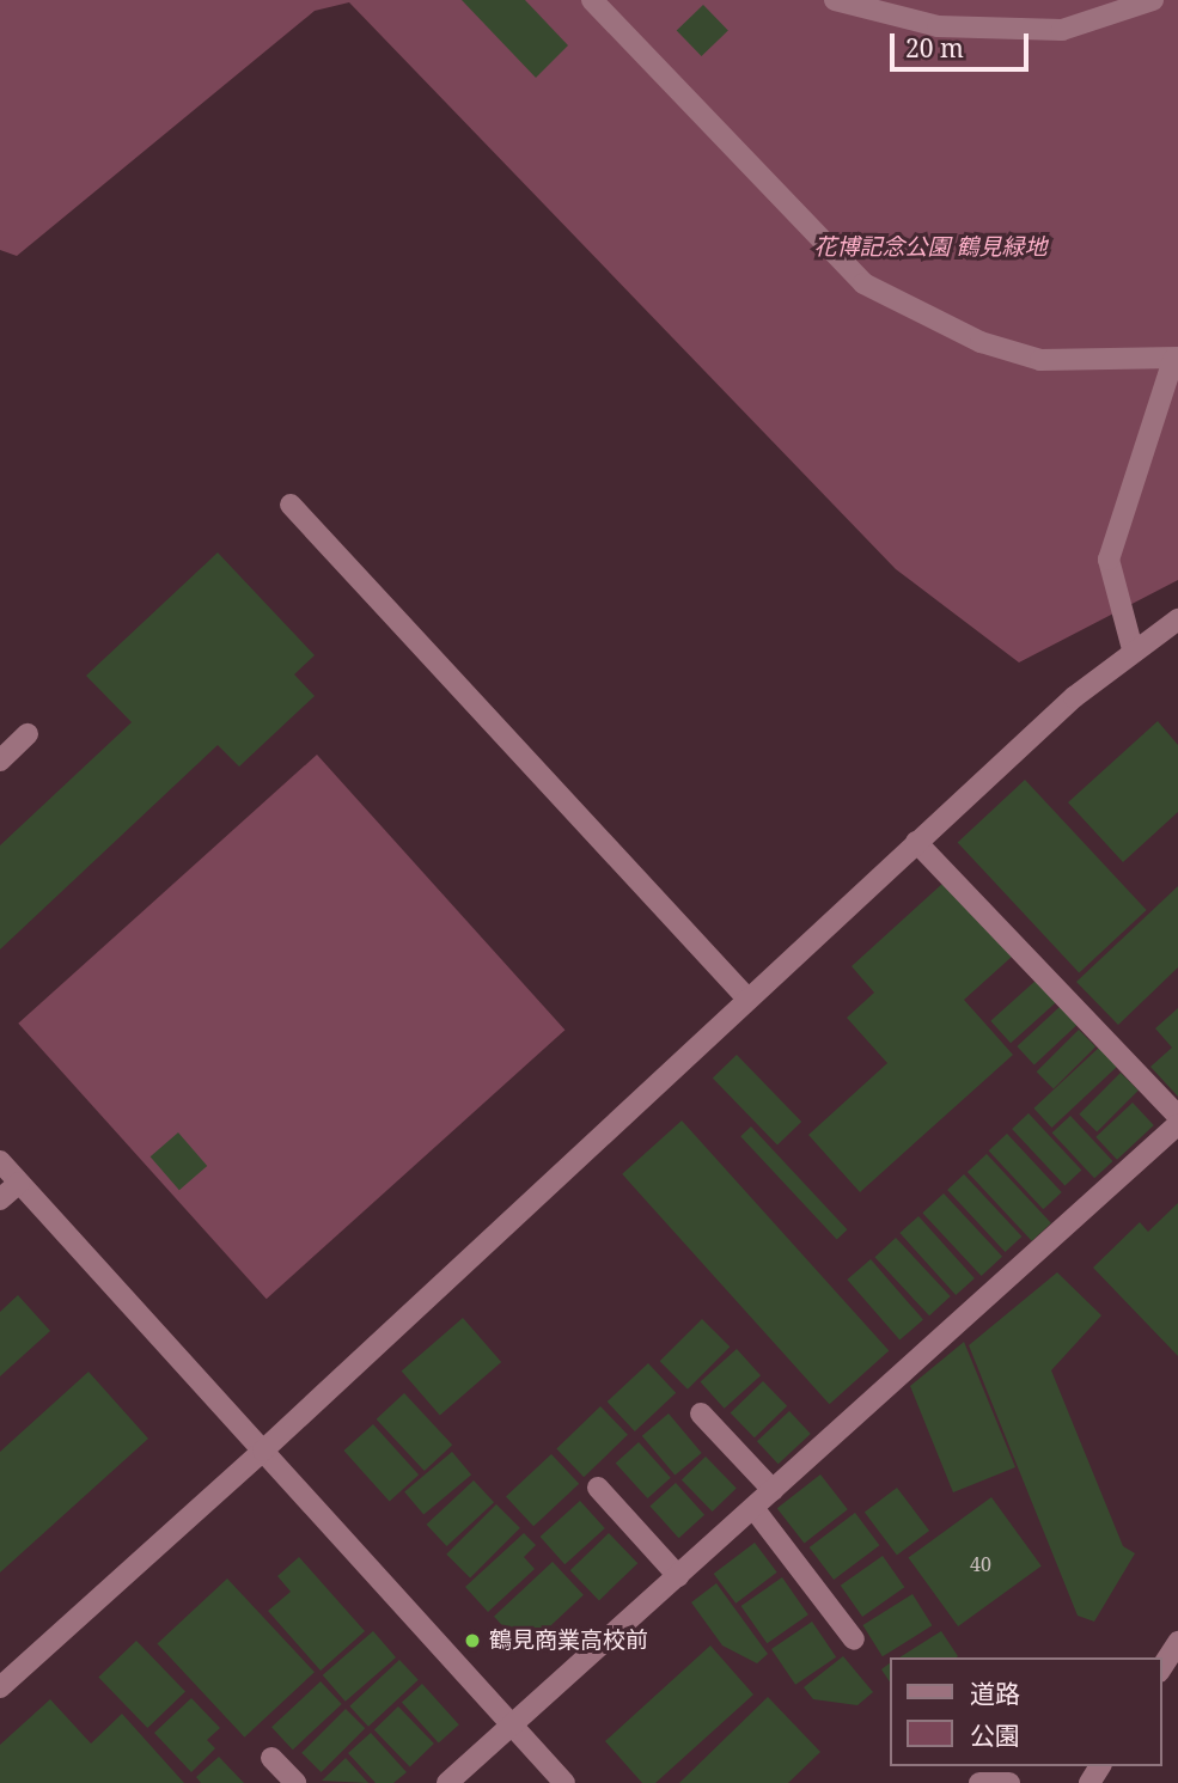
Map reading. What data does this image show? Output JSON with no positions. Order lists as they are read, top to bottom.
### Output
{
  "parks": ["花博記念公園 鶴見緑地"],
  "places": ["鶴見商業高校前"],
  "house_numbers": ["40"],
  "legend": ["道路", "公園"],
  "scale_bar": "20 m"
}
